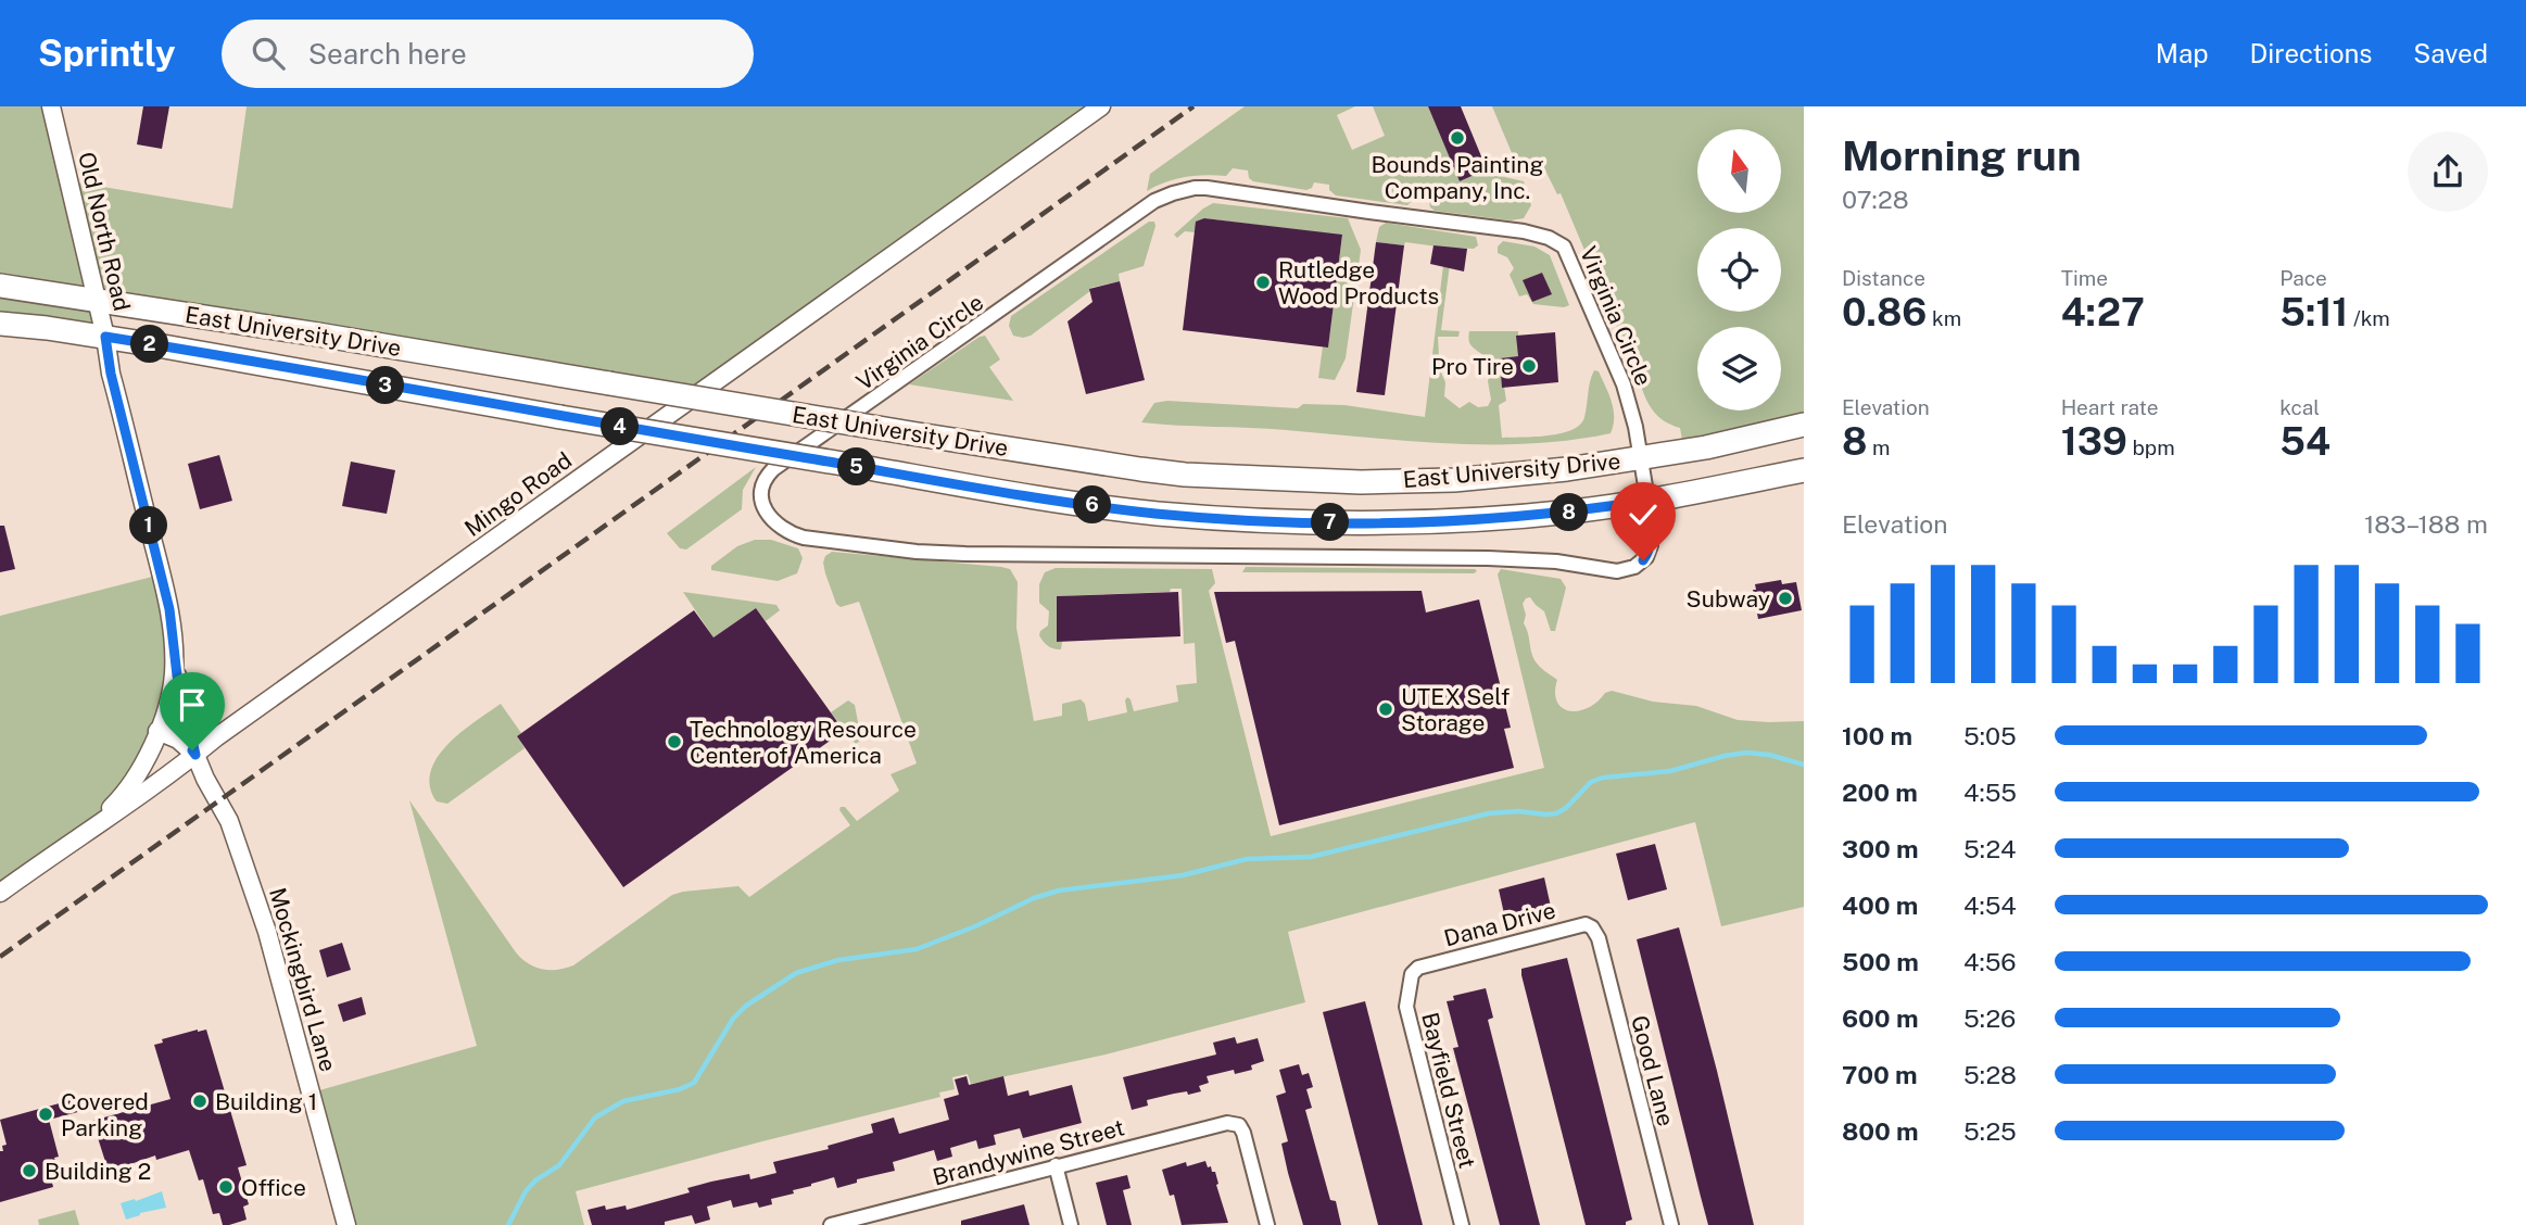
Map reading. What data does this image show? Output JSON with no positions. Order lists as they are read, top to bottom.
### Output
{
  "streets": {
    "main road": ["East University Drive"],
    "street": [
      "Old North Road",
      "Virginia Circle",
      "Mingo Road",
      "Dana Drive",
      "Mockingbird Lane",
      "Good Lane",
      "Bayfield Street",
      "Brandywine Street"
    ]
  },
  "crossings": [
    ["Old North Road", "East University Drive"],
    ["Old North Road", "Mingo Road"],
    ["Old North Road", "Mockingbird Lane"],
    ["Virginia Circle", "East University Drive"],
    ["Mingo Road", "Mockingbird Lane"],
    ["Dana Drive", "Good Lane"],
    ["Dana Drive", "Bayfield Street"]
  ],
  "places": [
    "Bounds Painting Company, Inc.",
    "Rutledge Wood Products",
    "Pro Tire",
    "Subway",
    "UTEX Self Storage",
    "Technology Resource Center of America",
    "Building 1",
    "Covered Parking",
    "Building 2",
    "Office"
  ],
  "north": "top",
  "page": {
    "header": "Sprintly",
    "search": "Search here",
    "nav": ["Map", "Directions", "Saved"],
    "heading": ["Morning run", "07:28"],
    "stats": [
      ["Distance", "0.86 km"],
      ["Time", "4:27"],
      ["Pace", "5:11 /km"],
      ["Elevation", "8 m"],
      ["Heart rate", "139 bpm"],
      ["kcal", "54"]
    ],
    "pins": [
      "2",
      "3",
      "4",
      "5",
      "6",
      "8",
      "7",
      "1"
    ],
    "chart": ["Elevation", "183–188 m"],
    "list": [
      {
        "name": "100 m",
        "note": "5:05"
      },
      {
        "name": "200 m",
        "note": "4:55"
      },
      {
        "name": "300 m",
        "note": "5:24"
      },
      {
        "name": "400 m",
        "note": "4:54"
      },
      {
        "name": "500 m",
        "note": "4:56"
      },
      {
        "name": "600 m",
        "note": "5:26"
      },
      {
        "name": "700 m",
        "note": "5:28"
      },
      {
        "name": "800 m",
        "note": "5:25"
      }
    ]
  }
}
